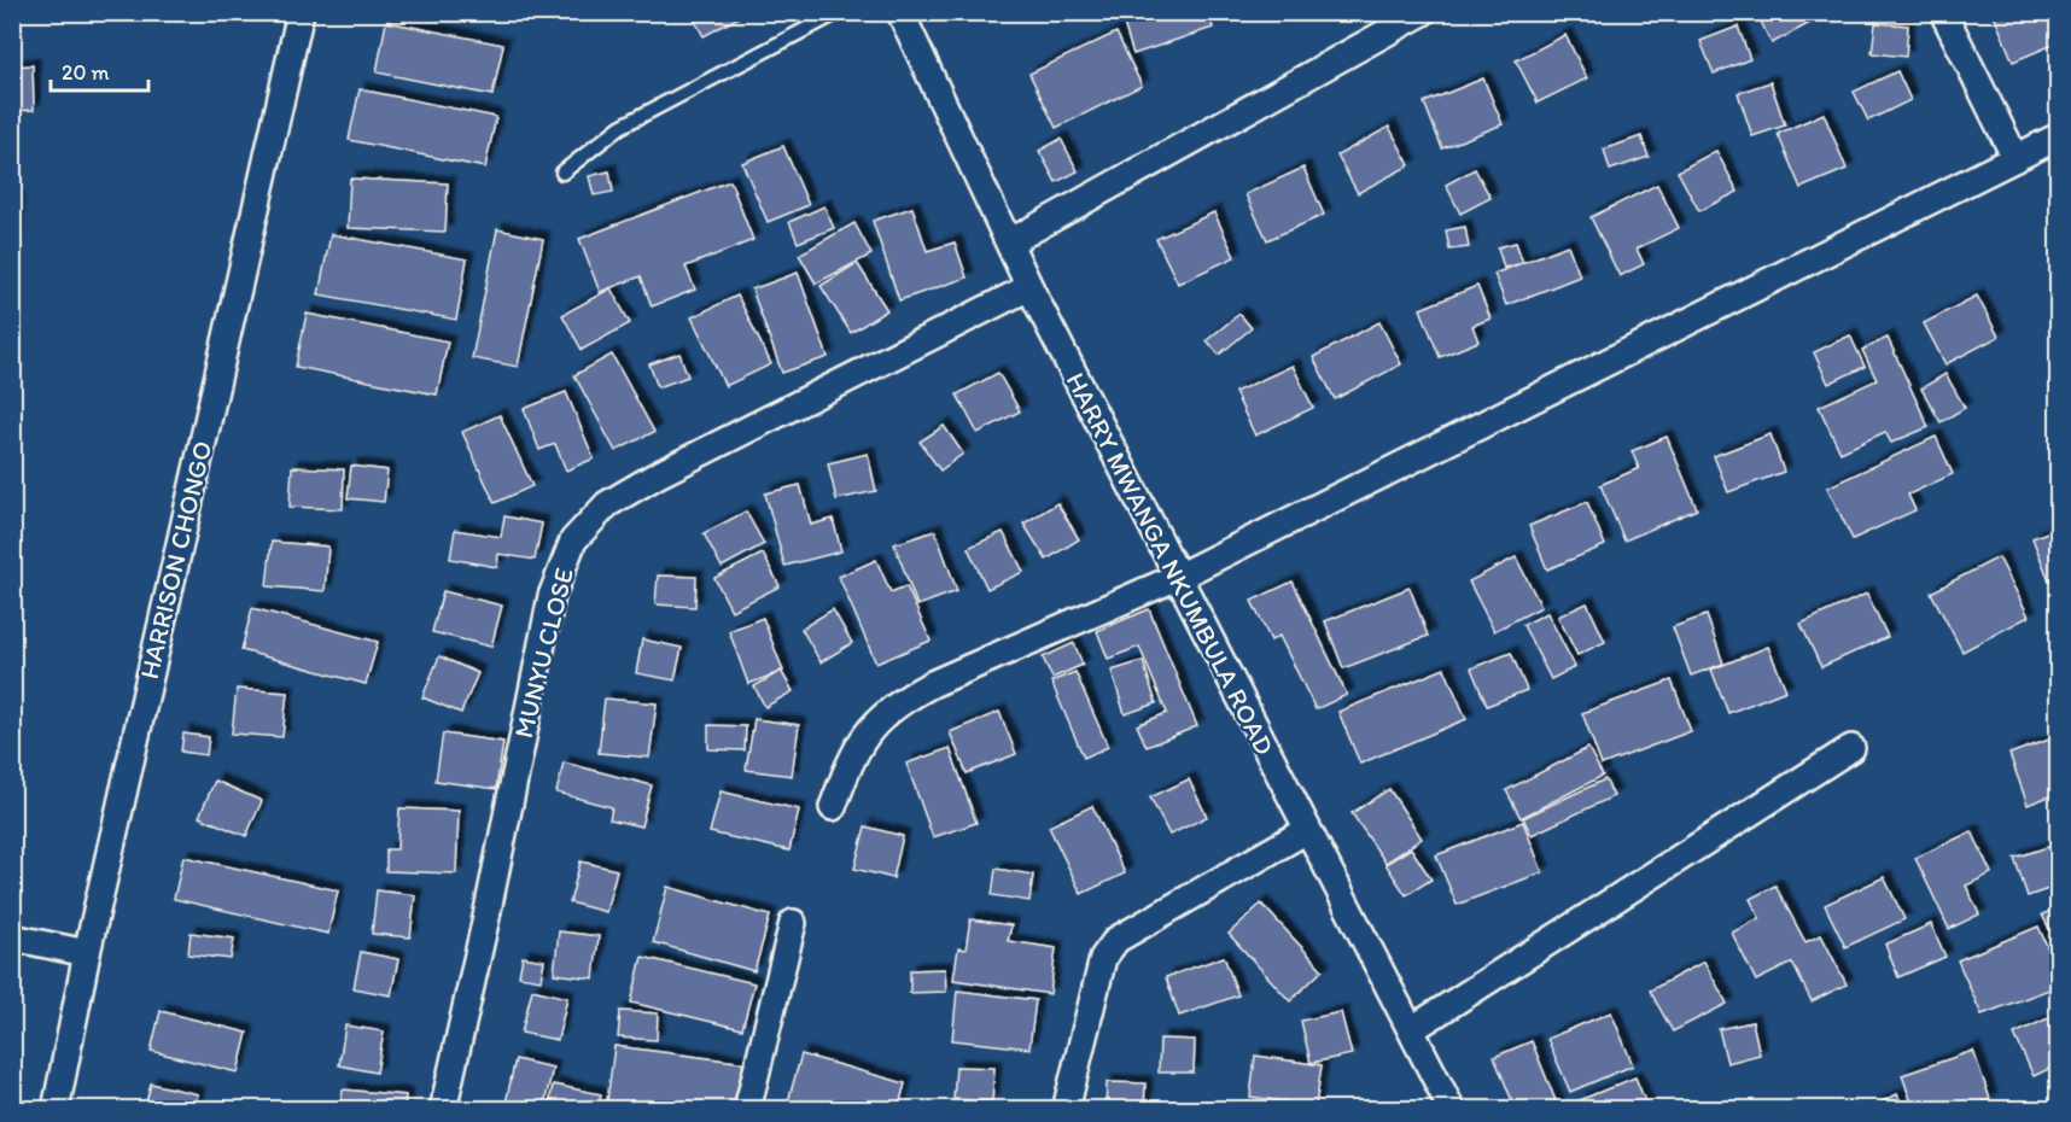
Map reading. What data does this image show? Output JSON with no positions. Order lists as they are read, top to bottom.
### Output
{
  "streets": {
    "street": ["HARRISON CHONGO", "HARRY MWANGA NKUMBULA ROAD", "MUNYU CLOSE"]
  },
  "crossings": [
    ["HARRY MWANGA NKUMBULA ROAD", "MUNYU CLOSE"]
  ],
  "scale_bar": "20 m"
}
